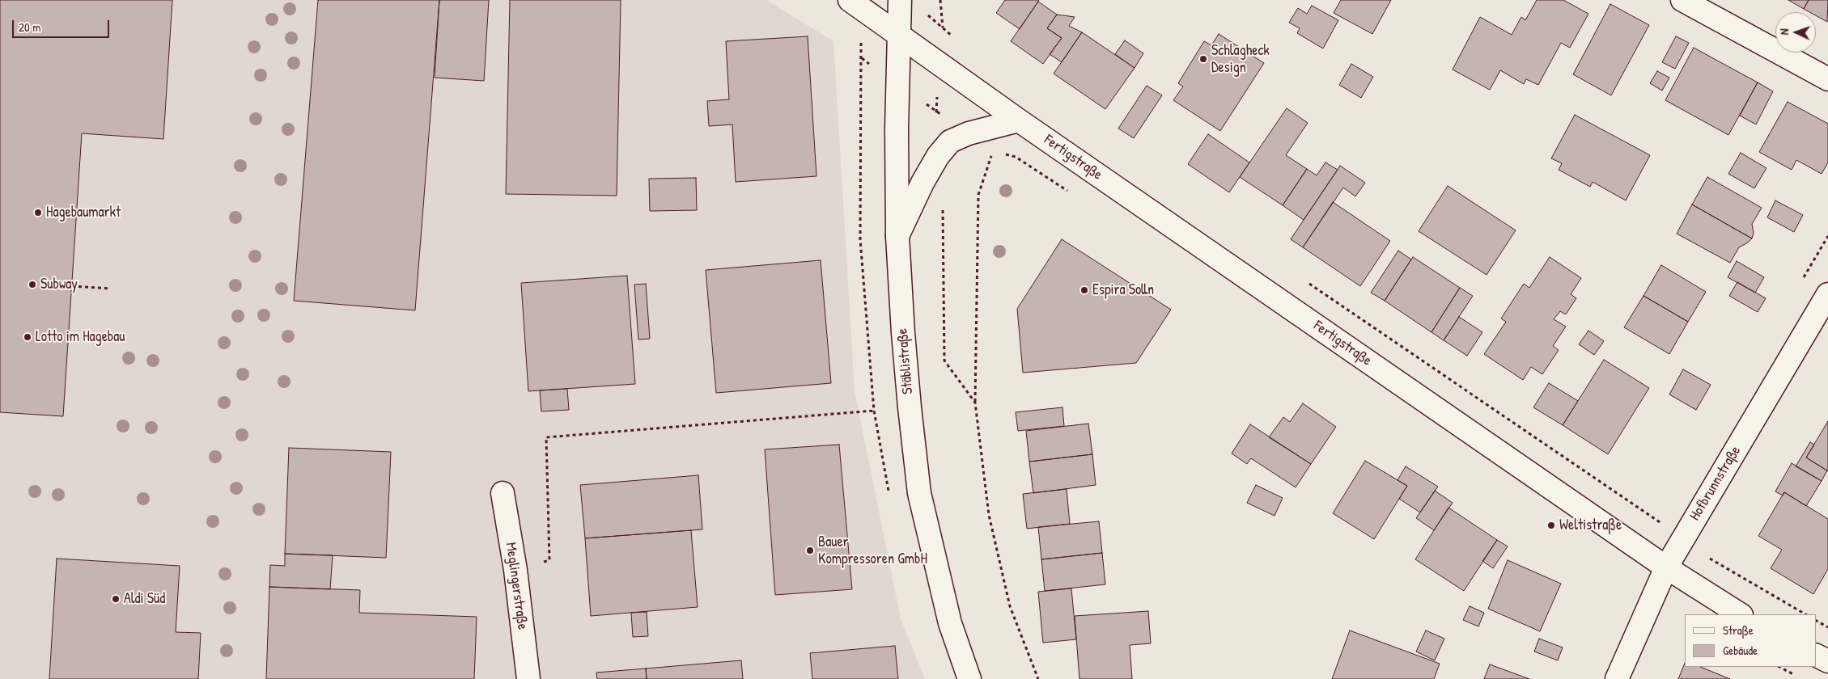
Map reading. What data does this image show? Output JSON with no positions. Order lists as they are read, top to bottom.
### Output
{
  "streets": {
    "street": [
      "Fertigstraße",
      "Stäblistraße",
      "Hofbrunnstraße",
      "Meglingerstraße"
    ]
  },
  "crossings": [
    ["Fertigstraße", "Stäblistraße"],
    ["Fertigstraße", "Hofbrunnstraße"]
  ],
  "places": [
    "Schlagheck Design",
    "Hagebaumarkt",
    "Subway",
    "Espira Solln",
    "Lotto im Hagebau",
    "Weltistraße",
    "Bauer Kompressoren GmbH",
    "Aldi Süd"
  ],
  "legend": ["Straße", "Gebäude"],
  "scale_bar": "20 m",
  "north": "left"
}
